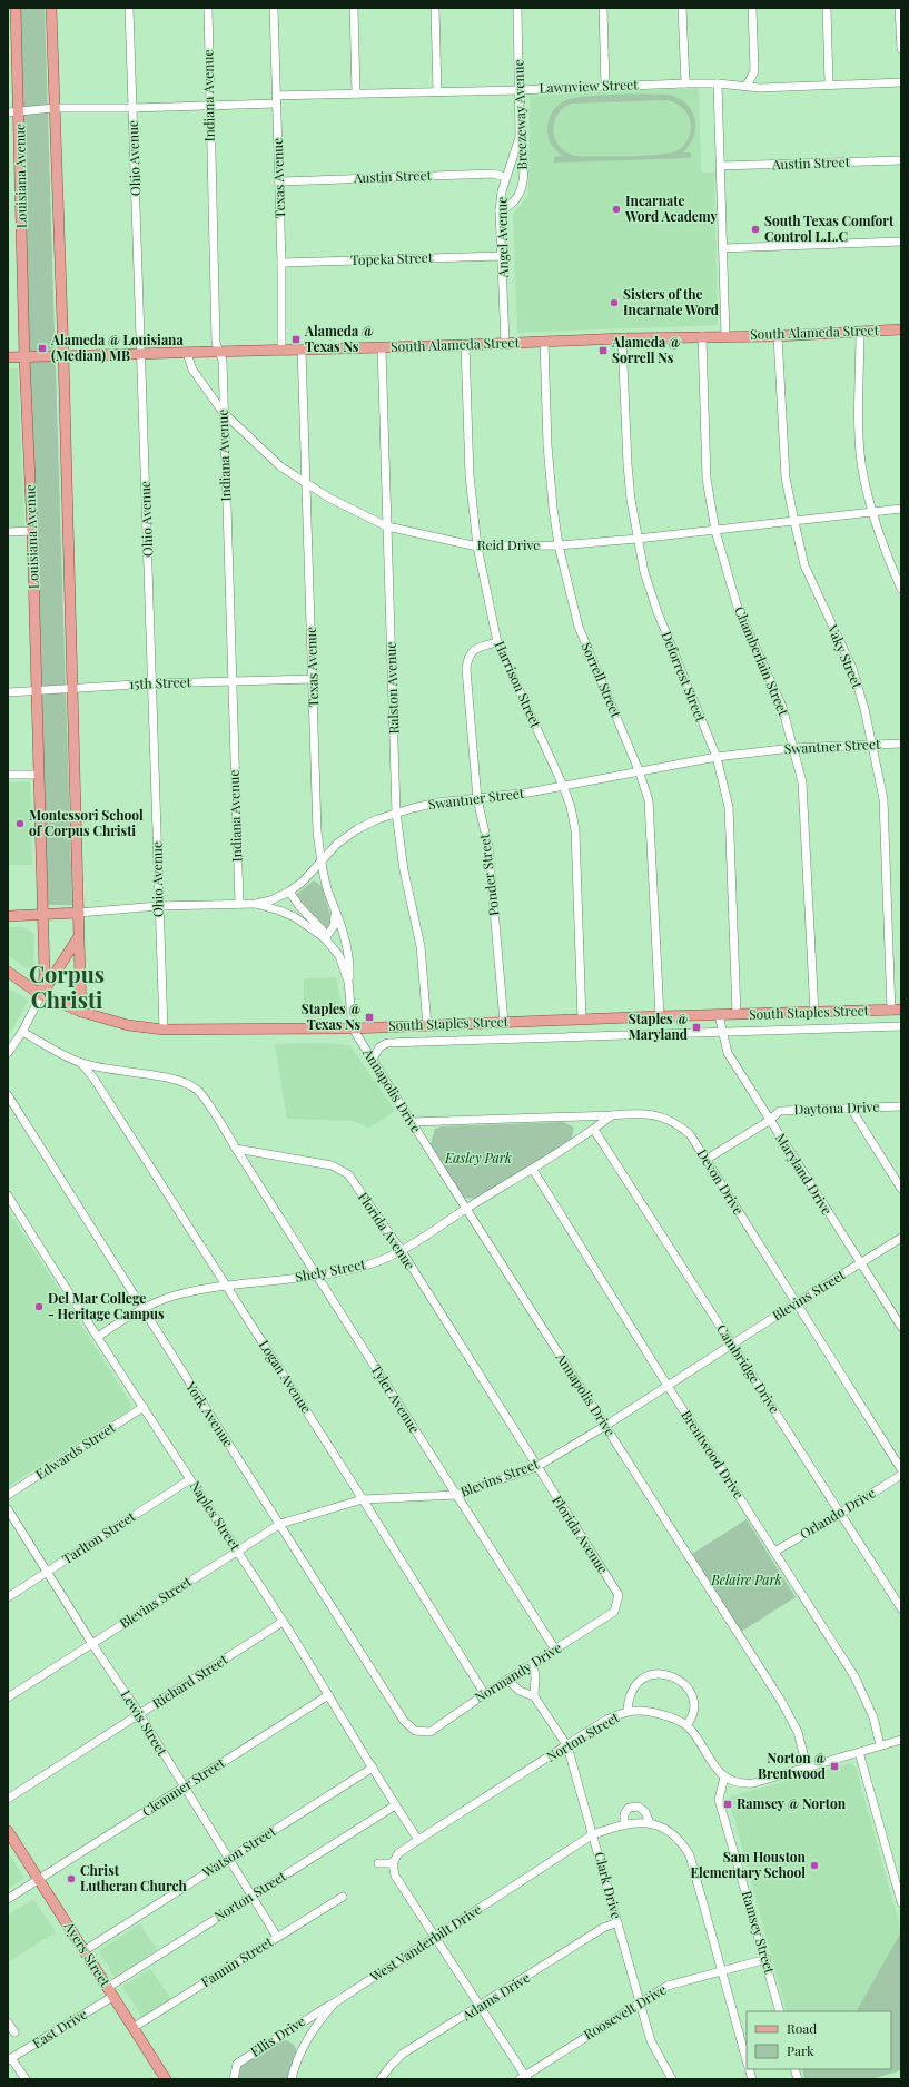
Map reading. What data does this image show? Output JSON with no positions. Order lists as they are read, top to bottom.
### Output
{
  "streets": {
    "main road": [
      "Louisiana Avenue",
      "South Alameda Street",
      "South Staples Street",
      "Ayers Street"
    ],
    "street": [
      "Lawnview Street",
      "Indiana Avenue",
      "Breezeway Avenue",
      "Ohio Avenue",
      "Austin Street",
      "Texas Avenue",
      "Angel Avenue",
      "Topeka Street",
      "Reid Drive",
      "Vaky Street",
      "Chamberlain Street",
      "Deforrest Street",
      "Sorrell Street",
      "15th Street",
      "Harrison Street",
      "Ralston Avenue",
      "Swantner Street",
      "Ponder Street",
      "Annapolis Drive",
      "Daytona Drive",
      "Maryland Drive",
      "Devon Drive",
      "Florida Avenue",
      "Shely Street",
      "Blevins Street",
      "Cambridge Drive",
      "Logan Avenue",
      "Tyler Avenue",
      "York Avenue",
      "Edwards Street",
      "Brentwood Drive",
      "Orlando Drive",
      "Naples Street",
      "Tarlton Street",
      "Normandy Drive",
      "Richard Street",
      "Lewis Street",
      "Norton Street",
      "Clemmer Street",
      "Watson Street",
      "Clark Drive",
      "Ramsey Street",
      "West Vanderbilt Drive",
      "Fannin Street",
      "Adams Drive",
      "Roosevelt Drive",
      "East Drive",
      "Ellis Drive"
    ]
  },
  "crossings": [
    ["Lawnview Street", "Indiana Avenue"],
    ["Lawnview Street", "Breezeway Avenue"],
    ["Lawnview Street", "Ohio Avenue"],
    ["Lawnview Street", "Louisiana Avenue"],
    ["Lawnview Street", "Texas Avenue"],
    ["Indiana Avenue", "South Alameda Street"],
    ["Indiana Avenue", "Reid Drive"],
    ["Indiana Avenue", "15th Street"],
    ["Indiana Avenue", "Swantner Street"],
    ["Breezeway Avenue", "Angel Avenue"],
    ["Ohio Avenue", "South Alameda Street"],
    ["Ohio Avenue", "15th Street"],
    ["Ohio Avenue", "Swantner Street"],
    ["Ohio Avenue", "South Staples Street"],
    ["Austin Street", "Texas Avenue"],
    ["Austin Street", "Angel Avenue"],
    ["Louisiana Avenue", "South Alameda Street"],
    ["Louisiana Avenue", "15th Street"],
    ["Louisiana Avenue", "South Staples Street"],
    ["Texas Avenue", "Topeka Street"],
    ["Texas Avenue", "South Alameda Street"],
    ["Texas Avenue", "Reid Drive"],
    ["Texas Avenue", "15th Street"],
    ["Texas Avenue", "Swantner Street"],
    ["Texas Avenue", "South Staples Street"],
    ["Texas Avenue", "Annapolis Drive"],
    ["Angel Avenue", "Topeka Street"],
    ["Angel Avenue", "South Alameda Street"],
    ["South Alameda Street", "Reid Drive"],
    ["South Alameda Street", "Vaky Street"],
    ["South Alameda Street", "Chamberlain Street"],
    ["South Alameda Street", "Deforrest Street"],
    ["South Alameda Street", "Sorrell Street"],
    ["South Alameda Street", "Harrison Street"],
    ["South Alameda Street", "Ralston Avenue"],
    ["Reid Drive", "Vaky Street"],
    ["Reid Drive", "Chamberlain Street"],
    ["Reid Drive", "Deforrest Street"],
    ["Reid Drive", "Sorrell Street"],
    ["Reid Drive", "Harrison Street"],
    ["Reid Drive", "Ralston Avenue"],
    ["Vaky Street", "Swantner Street"],
    ["Vaky Street", "South Staples Street"],
    ["Chamberlain Street", "Swantner Street"],
    ["Chamberlain Street", "South Staples Street"],
    ["Deforrest Street", "Swantner Street"],
    ["Deforrest Street", "South Staples Street"],
    ["Sorrell Street", "Swantner Street"],
    ["Sorrell Street", "South Staples Street"],
    ["Harrison Street", "Swantner Street"],
    ["Harrison Street", "Ponder Street"],
    ["Harrison Street", "South Staples Street"],
    ["Ralston Avenue", "Swantner Street"],
    ["Ralston Avenue", "South Staples Street"],
    ["Swantner Street", "Ponder Street"],
    ["Ponder Street", "South Staples Street"],
    ["South Staples Street", "Annapolis Drive"],
    ["South Staples Street", "Maryland Drive"],
    ["Annapolis Drive", "Devon Drive"],
    ["Annapolis Drive", "Shely Street"],
    ["Annapolis Drive", "Blevins Street"],
    ["Daytona Drive", "Maryland Drive"],
    ["Daytona Drive", "Devon Drive"],
    ["Maryland Drive", "Blevins Street"],
    ["Devon Drive", "Shely Street"],
    ["Devon Drive", "Blevins Street"],
    ["Florida Avenue", "Shely Street"],
    ["Florida Avenue", "Blevins Street"],
    ["Florida Avenue", "Tyler Avenue"],
    ["Florida Avenue", "Normandy Drive"],
    ["Shely Street", "Cambridge Drive"],
    ["Shely Street", "Logan Avenue"],
    ["Shely Street", "Tyler Avenue"],
    ["Shely Street", "York Avenue"],
    ["Shely Street", "Brentwood Drive"],
    ["Shely Street", "Naples Street"],
    ["Blevins Street", "Cambridge Drive"],
    ["Blevins Street", "Logan Avenue"],
    ["Blevins Street", "Tyler Avenue"],
    ["Blevins Street", "York Avenue"],
    ["Blevins Street", "Brentwood Drive"],
    ["Blevins Street", "Naples Street"],
    ["Blevins Street", "Lewis Street"],
    ["Cambridge Drive", "Orlando Drive"],
    ["Logan Avenue", "Normandy Drive"],
    ["Tyler Avenue", "Normandy Drive"],
    ["York Avenue", "Normandy Drive"],
    ["Edwards Street", "Naples Street"],
    ["Brentwood Drive", "Orlando Drive"],
    ["Naples Street", "Tarlton Street"],
    ["Naples Street", "Richard Street"],
    ["Naples Street", "Norton Street"],
    ["Naples Street", "Clemmer Street"],
    ["Naples Street", "Watson Street"],
    ["Tarlton Street", "Lewis Street"],
    ["Normandy Drive", "Clark Drive"],
    ["Richard Street", "Lewis Street"],
    ["Lewis Street", "Norton Street"],
    ["Lewis Street", "Clemmer Street"],
    ["Lewis Street", "Watson Street"],
    ["Lewis Street", "Fannin Street"],
    ["Norton Street", "Clark Drive"],
    ["Norton Street", "Ramsey Street"],
    ["Norton Street", "Ayers Street"],
    ["Norton Street", "East Drive"],
    ["Clemmer Street", "Ayers Street"],
    ["Watson Street", "Ayers Street"],
    ["Clark Drive", "West Vanderbilt Drive"],
    ["Clark Drive", "Adams Drive"],
    ["Clark Drive", "Roosevelt Drive"],
    ["Ramsey Street", "Roosevelt Drive"],
    ["West Vanderbilt Drive", "Ellis Drive"],
    ["Ayers Street", "Fannin Street"],
    ["Ayers Street", "East Drive"]
  ],
  "districts": ["Corpus Christi"],
  "parks": ["Easley Park", "Belaire Park"],
  "places": {
    "other": [
      "Incarnate Word Academy",
      "South Texas Comfort Control L.L.C",
      "Sisters of the Incarnate Word",
      "Montessori School of Corpus Christi",
      "Del Mar College - Heritage Campus",
      "Sam Houston Elementary School",
      "Christ Lutheran Church"
    ],
    "transit": [
      "Alameda @ Texas Ns",
      "Alameda @ Louisiana (Median) MB",
      "Alameda @ Sorrell Ns",
      "Staples @ Texas Ns",
      "Staples @ Maryland",
      "Norton @ Brentwood",
      "Ramsey @ Norton"
    ]
  },
  "legend": ["Road", "Park"]
}
